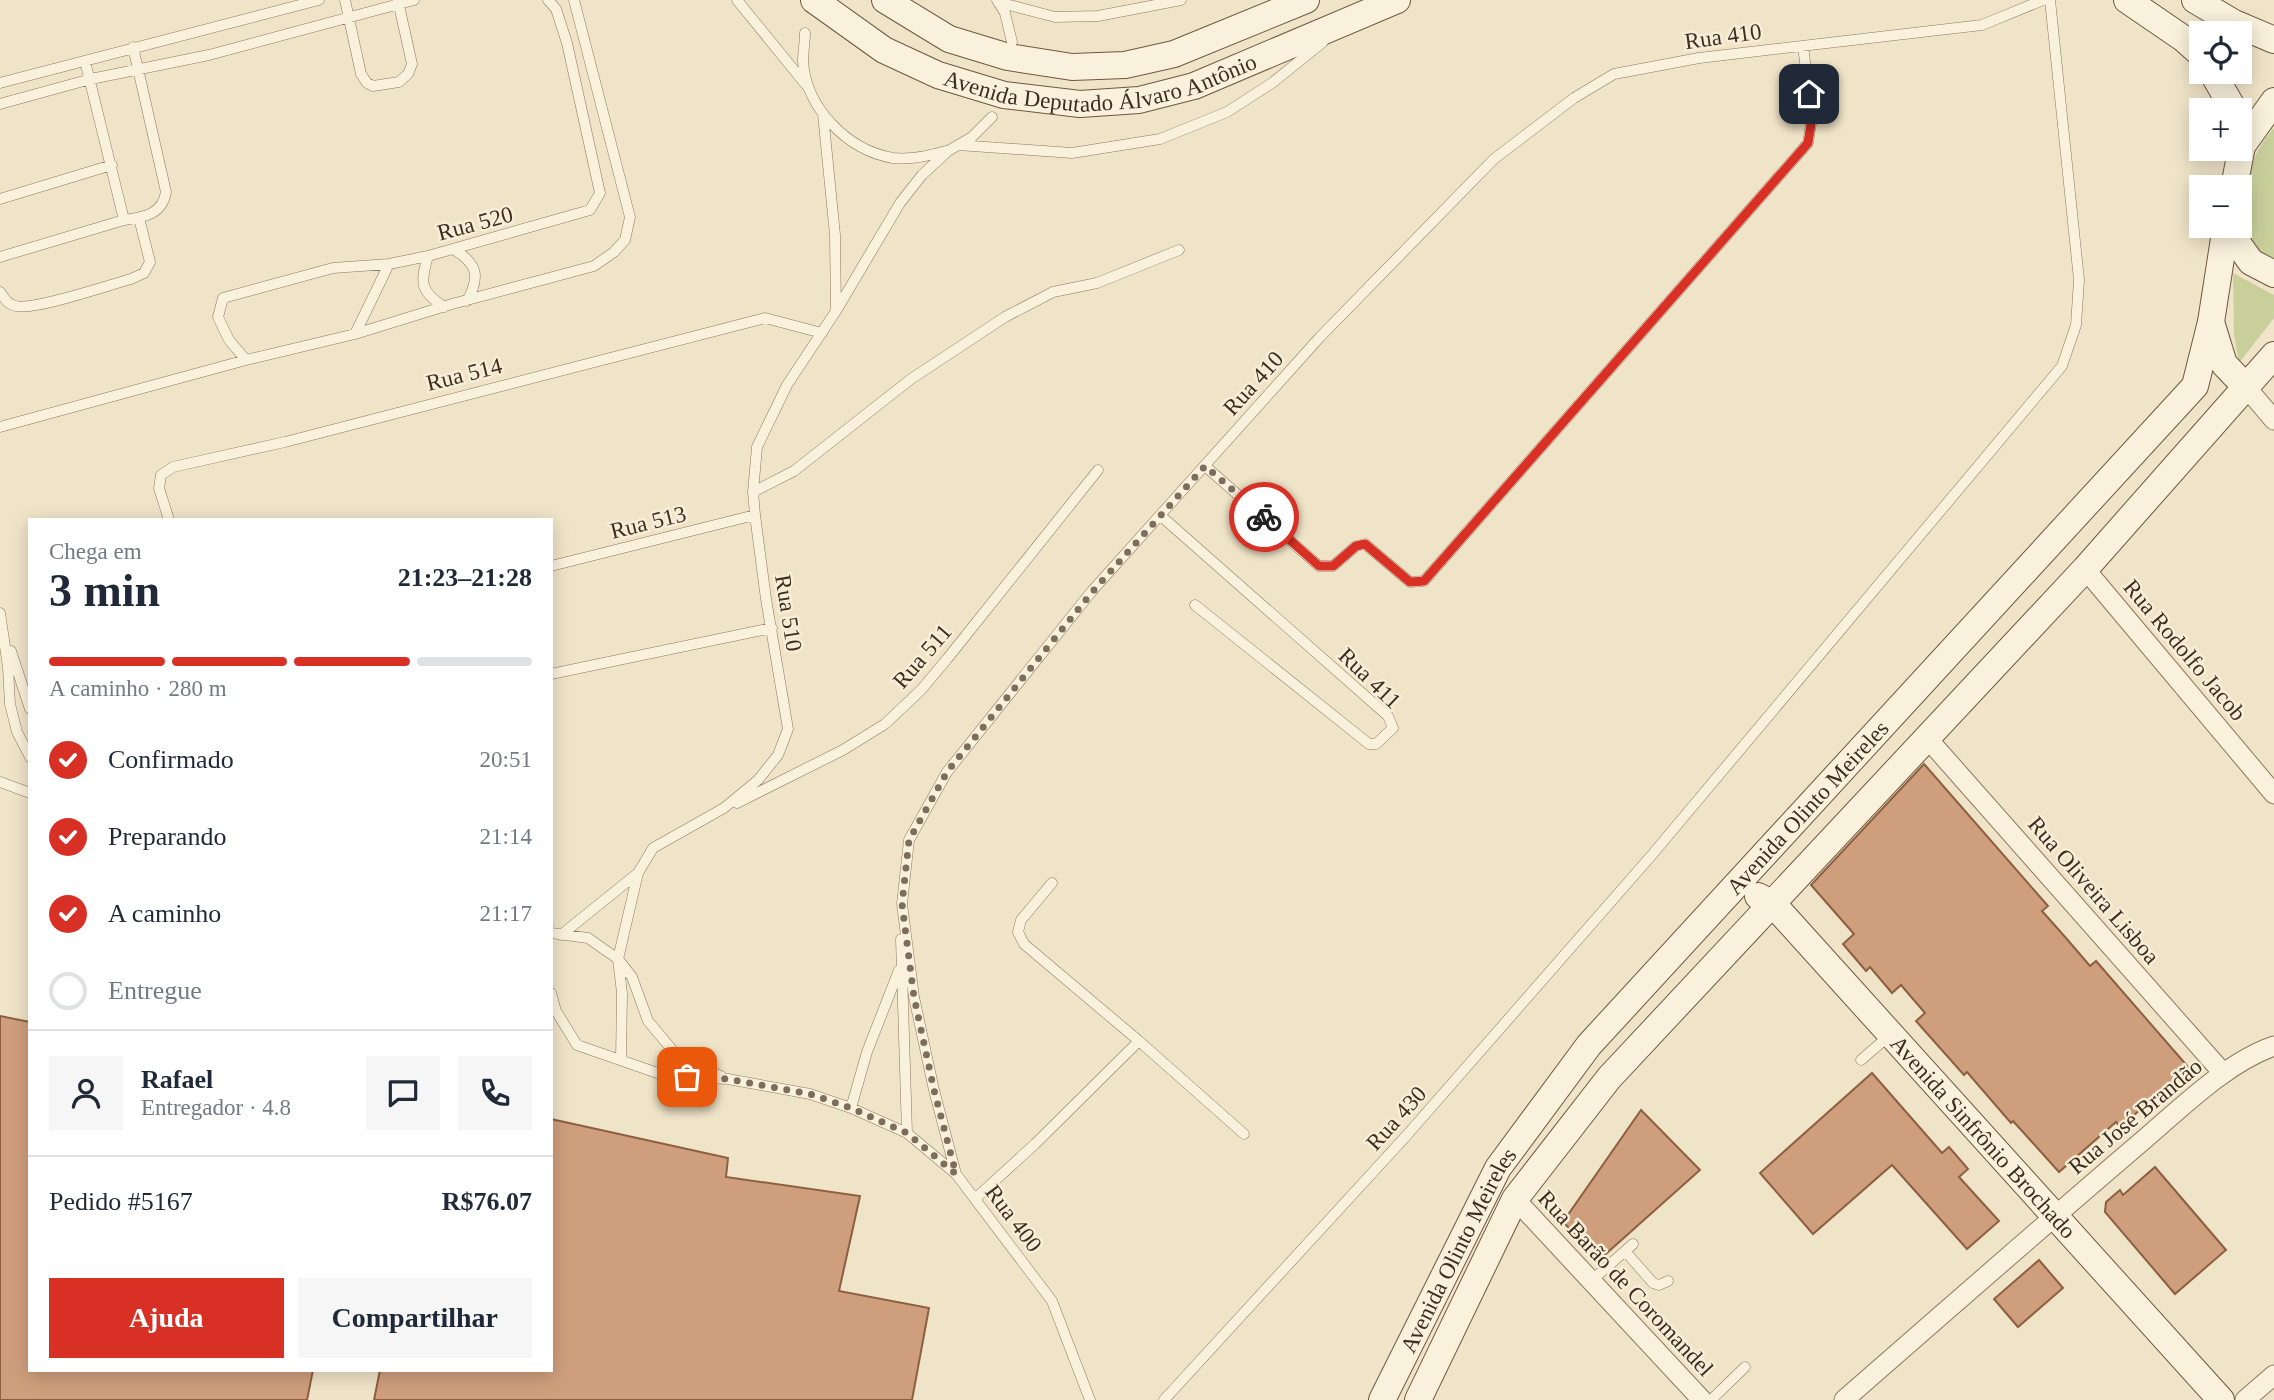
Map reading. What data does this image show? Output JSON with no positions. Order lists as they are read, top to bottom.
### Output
{
  "streets": {
    "main road": ["Avenida Deputado Álvaro Antônio", "Avenida Olinto Meireles", "Avenida Sinfrônio Brochado"],
    "street": [
      "Rua Rodolfo Jacob",
      "Rua Oliveira Lisboa",
      "Rua José Brandão",
      "Rua Barão de Coromandel"
    ],
    "lane": [
      "Rua 410",
      "Rua 520",
      "Rua 514",
      "Rua 513",
      "Rua 510",
      "Rua 511",
      "Rua 411",
      "Rua 430",
      "Rua 400"
    ]
  },
  "crossings": [
    ["Rua 410", "Rua 411"],
    ["Rua 410", "Rua 400"],
    ["Rua 514", "Rua 510"],
    ["Rua 513", "Rua 510"],
    ["Rua 510", "Rua 511"],
    ["Rua Rodolfo Jacob", "Avenida Olinto Meireles"],
    ["Avenida Olinto Meireles", "Rua Oliveira Lisboa"],
    ["Avenida Olinto Meireles", "Avenida Sinfrônio Brochado"],
    ["Avenida Olinto Meireles", "Rua Barão de Coromandel"],
    ["Rua Oliveira Lisboa", "Rua José Brandão"],
    ["Rua José Brandão", "Avenida Sinfrônio Brochado"]
  ],
  "page": {
    "map_buttons": ["+", "−"],
    "heading": ["3 min", "Chega em", "21:23–21:28"],
    "panel": [
      "Rafael",
      "Entregador · 4.8",
      "Pedido #5167",
      "R$76.07"
    ],
    "bar": "A caminho · 280 m",
    "list": [
      ["Confirmado", "20:51"],
      ["Preparando", "21:14"],
      ["A caminho", "21:17"],
      "Entregue"
    ],
    "buttons": ["Ajuda", "Compartilhar"]
  }
}
